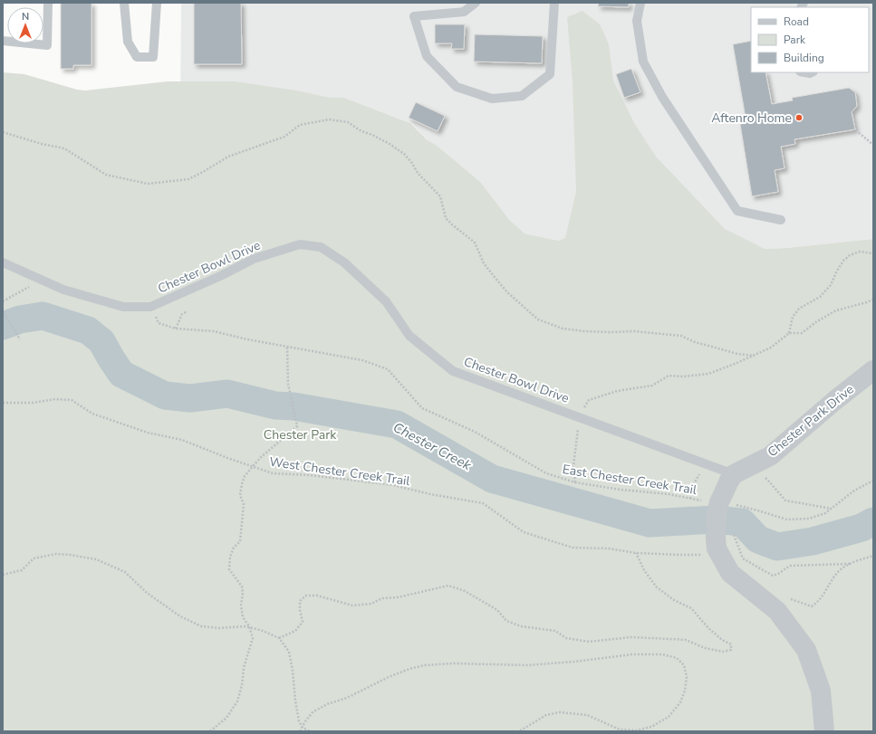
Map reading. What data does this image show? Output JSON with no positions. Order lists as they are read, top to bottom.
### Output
{
  "streets": {
    "street": ["Chester Park Drive"],
    "lane": ["Chester Bowl Drive"],
    "path": ["West Chester Creek Trail", "East Chester Creek Trail"]
  },
  "crossings": [
    ["Chester Bowl Drive", "Chester Park Drive"],
    ["Chester Bowl Drive", "East Chester Creek Trail"]
  ],
  "water": ["Chester Creek"],
  "parks": ["Chester Park"],
  "places": ["Aftenro Home"],
  "legend": ["Road", "Park", "Building"],
  "north": "top"
}
